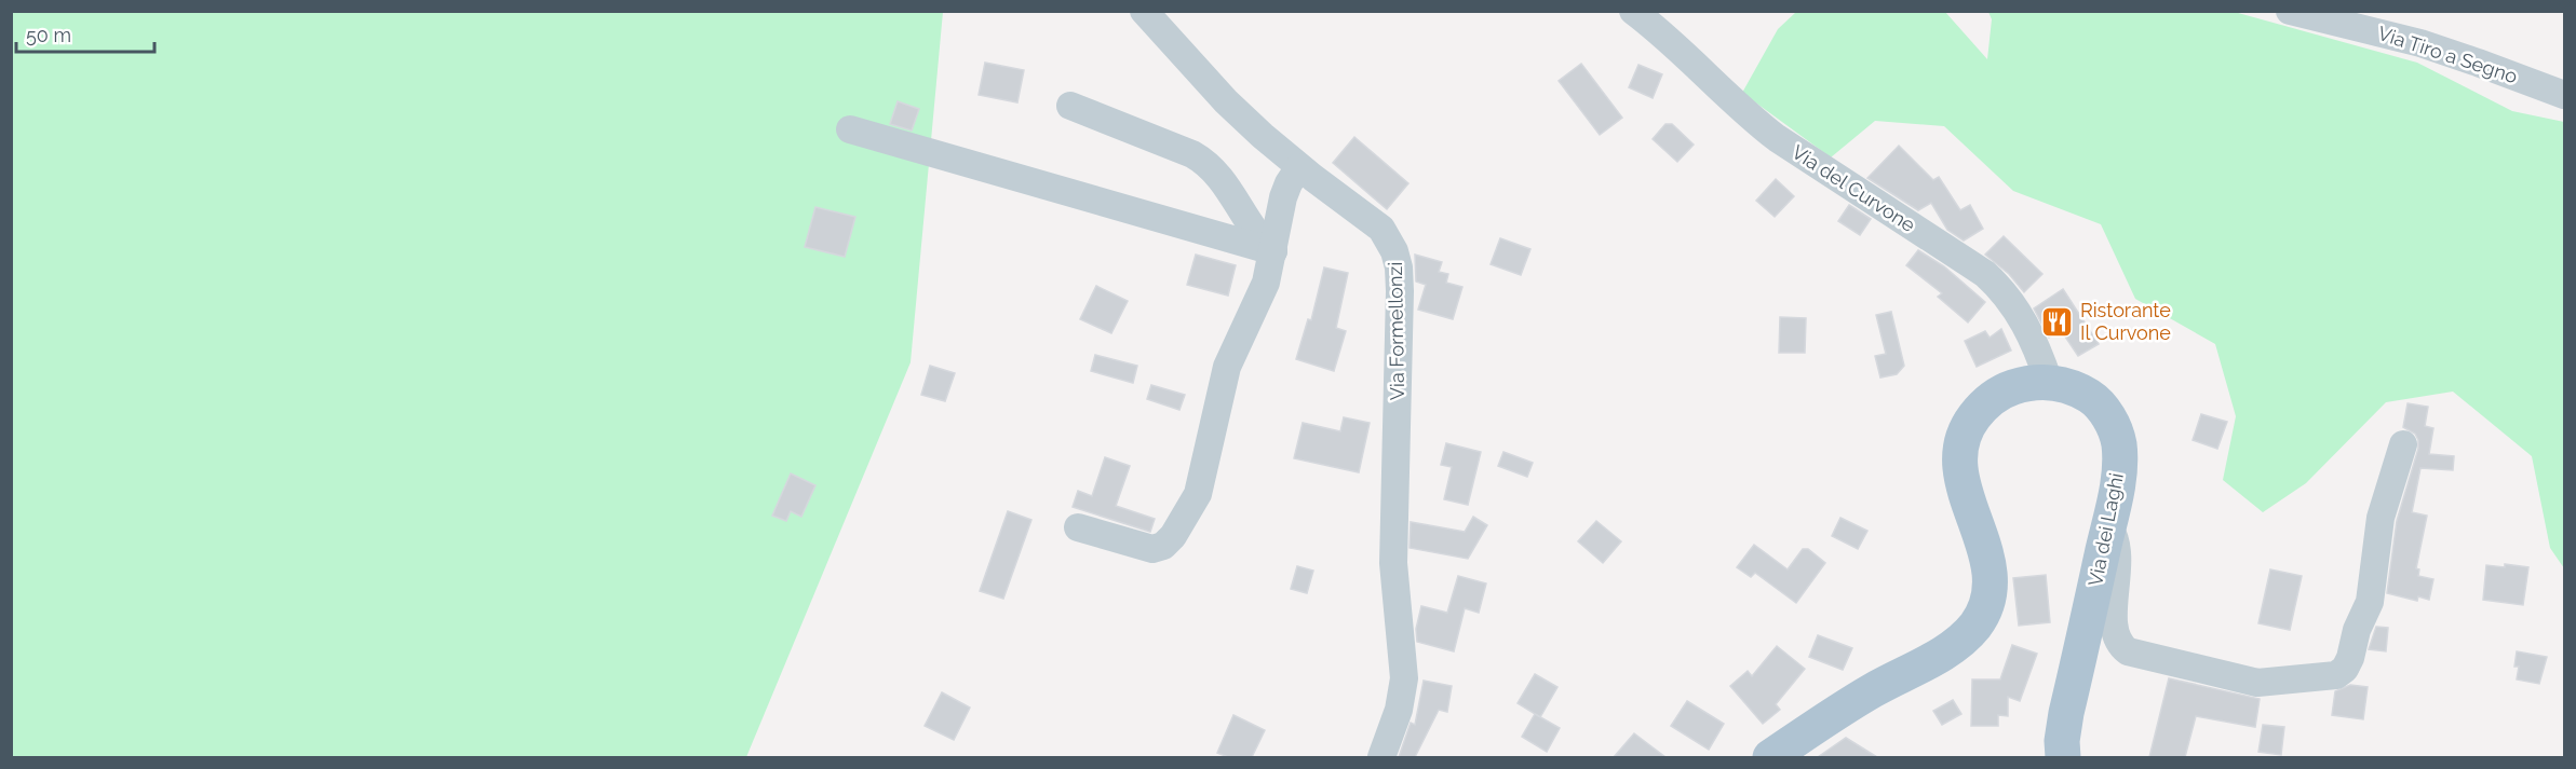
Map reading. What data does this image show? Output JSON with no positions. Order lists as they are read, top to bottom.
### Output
{
  "streets": {
    "main road": ["Via dei Laghi"],
    "street": ["Via Tiro a Segno", "Via del Curvone", "Via Formellonzi"]
  },
  "crossings": [
    ["Via del Curvone", "Via dei Laghi"]
  ],
  "places": {
    "restaurant": ["Ristorante Il Curvone"]
  },
  "scale_bar": "50 m"
}
